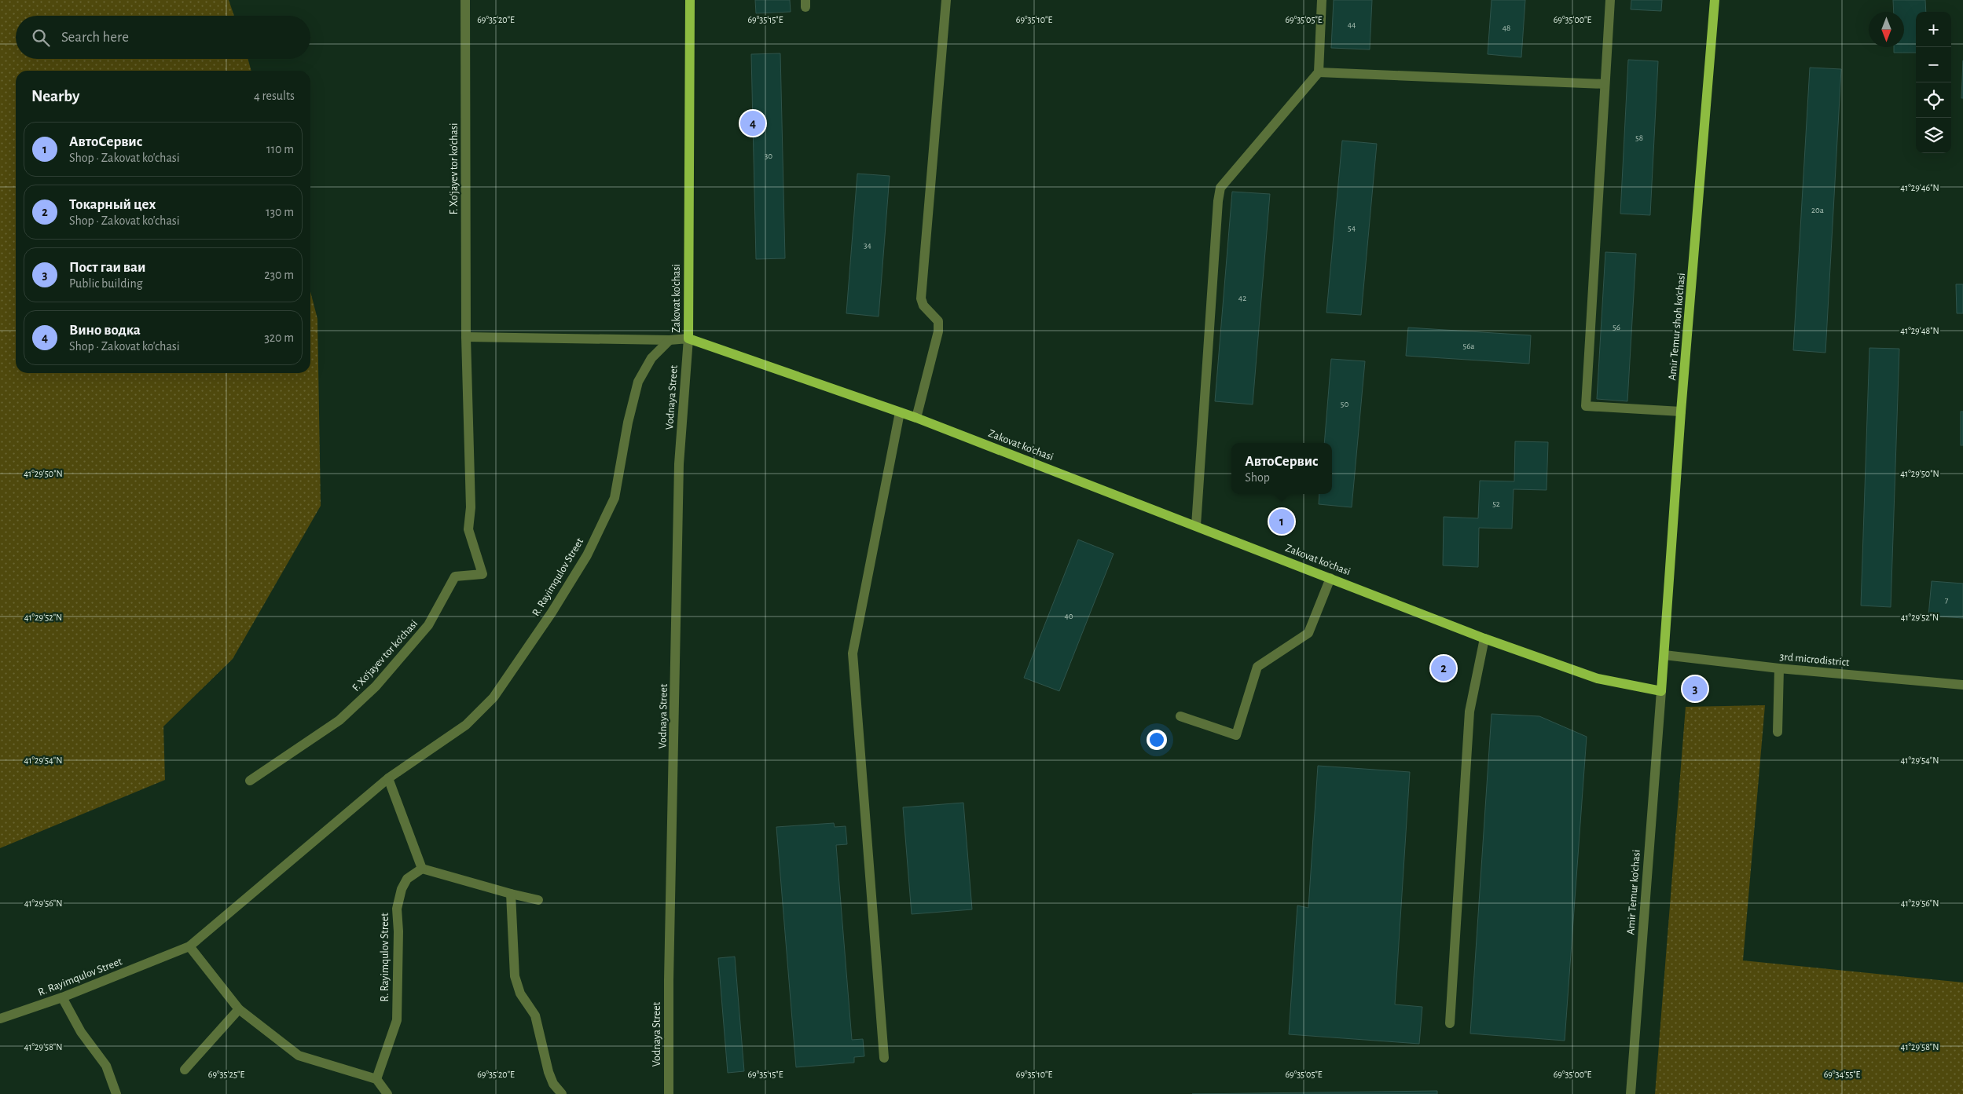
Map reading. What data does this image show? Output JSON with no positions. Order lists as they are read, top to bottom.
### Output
{
  "streets": {
    "main road": ["Zakovat ko'chasi", "Amir Temur shoh ko‘chasi"],
    "street": [
      "F. Xo‘jayev tor ko‘chasi",
      "Vodnaya Street",
      "R. Rayimqulov Street",
      "3rd microdistrict",
      "Amir Temur ko'chasi"
    ]
  },
  "crossings": [
    ["Zakovat ko'chasi", "Amir Temur shoh ko‘chasi"],
    ["Zakovat ko'chasi", "Vodnaya Street"],
    ["Zakovat ko'chasi", "Amir Temur ko'chasi"],
    ["Amir Temur shoh ko‘chasi", "3rd microdistrict"],
    ["Amir Temur shoh ko‘chasi", "Amir Temur ko'chasi"]
  ],
  "house_numbers": [
    "44",
    "48",
    "58",
    "30",
    "20a",
    "54",
    "34",
    "42",
    "56",
    "56a",
    "50",
    "52",
    "7",
    "40"
  ],
  "north": "bottom",
  "page": {
    "map_buttons": ["+", "−"],
    "search": "Search here",
    "heading": ["Nearby", "4 results"],
    "pins": [
      "4",
      "1",
      "2",
      "3"
    ],
    "list": [
      {
        "mark": "1",
        "name": "АвтоСервис",
        "note": "Shop · Zakovat ko'chasi",
        "value": "110 m"
      },
      {
        "mark": "2",
        "name": "Токарный цех",
        "note": "Shop · Zakovat ko'chasi",
        "value": "130 m"
      },
      {
        "mark": "3",
        "name": "Пост гаи ваи",
        "note": "Public building",
        "value": "230 m"
      },
      {
        "mark": "4",
        "name": "Вино водка",
        "note": "Shop · Zakovat ko'chasi",
        "value": "320 m"
      }
    ],
    "popup": ["АвтоСервис", "Shop"]
  },
  "coordinates": [
    "69°35'20\"E",
    "69°35'15\"E",
    "69°35'10\"E",
    "69°35'05\"E",
    "69°35'00\"E",
    "41°29'46\"N",
    "41°29'48\"N",
    "41°29'50\"N",
    "41°29'52\"N",
    "41°29'54\"N",
    "41°29'56\"N",
    "41°29'58\"N",
    "69°35'25\"E",
    "69°34'55\"E"
  ]
}
